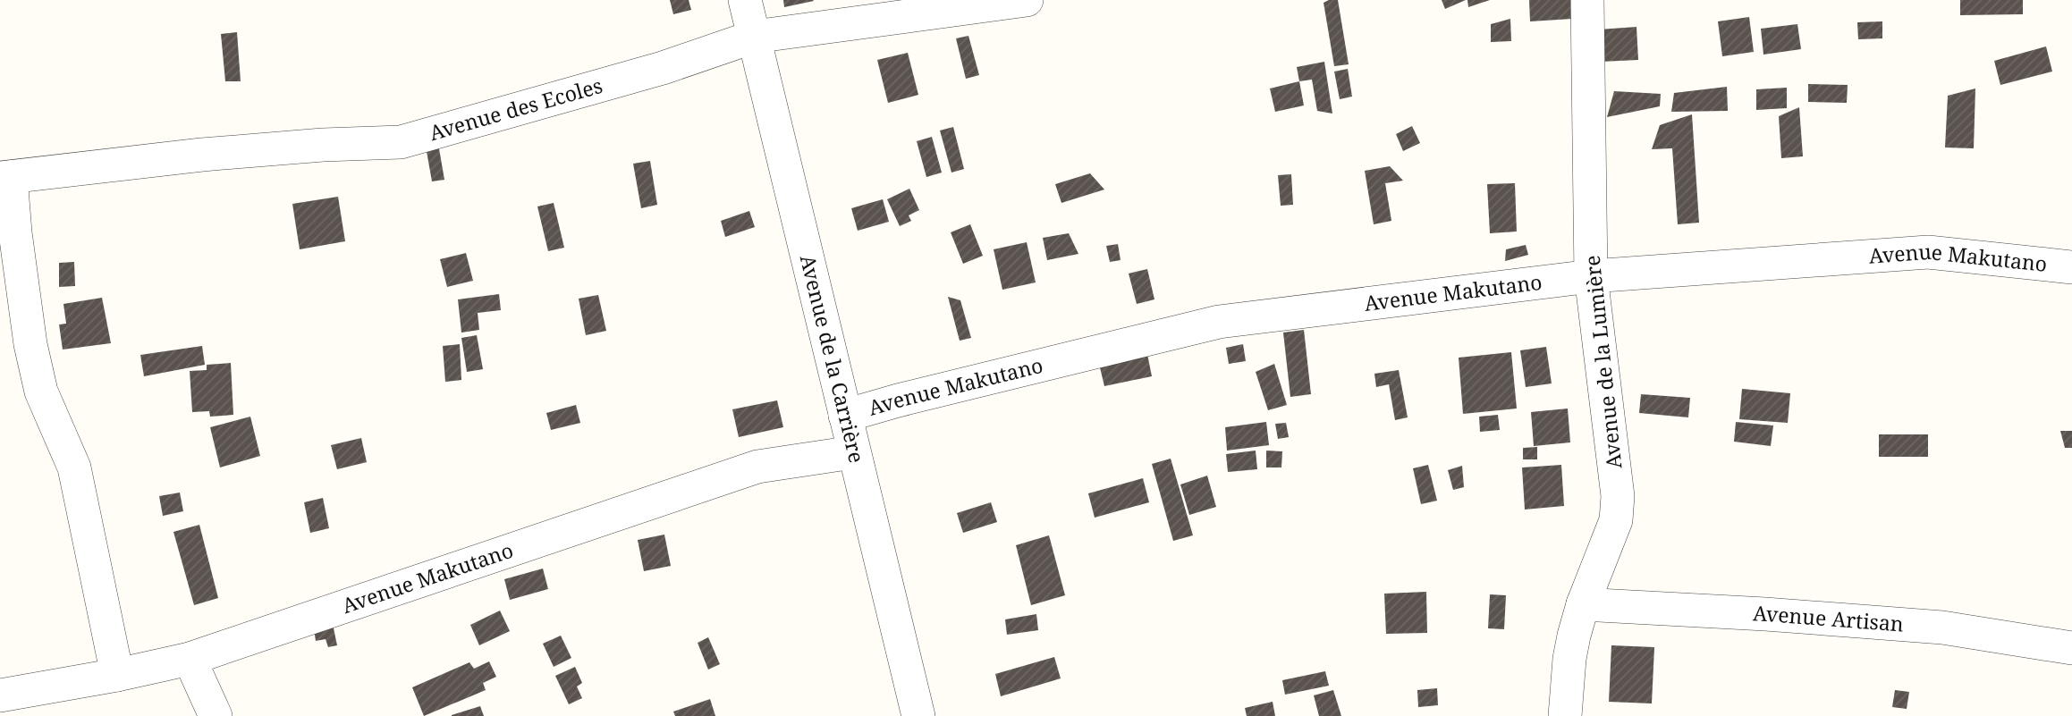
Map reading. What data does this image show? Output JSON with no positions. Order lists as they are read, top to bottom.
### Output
{
  "streets": {
    "street": [
      "Avenue des Ecoles",
      "Avenue Makutano",
      "Avenue de la Carrière",
      "Avenue de la Lumière",
      "Avenue Artisan"
    ]
  },
  "crossings": [
    ["Avenue des Ecoles", "Avenue de la Carrière"],
    ["Avenue Makutano", "Avenue de la Carrière"],
    ["Avenue Makutano", "Avenue de la Lumière"],
    ["Avenue de la Lumière", "Avenue Artisan"]
  ]
}
